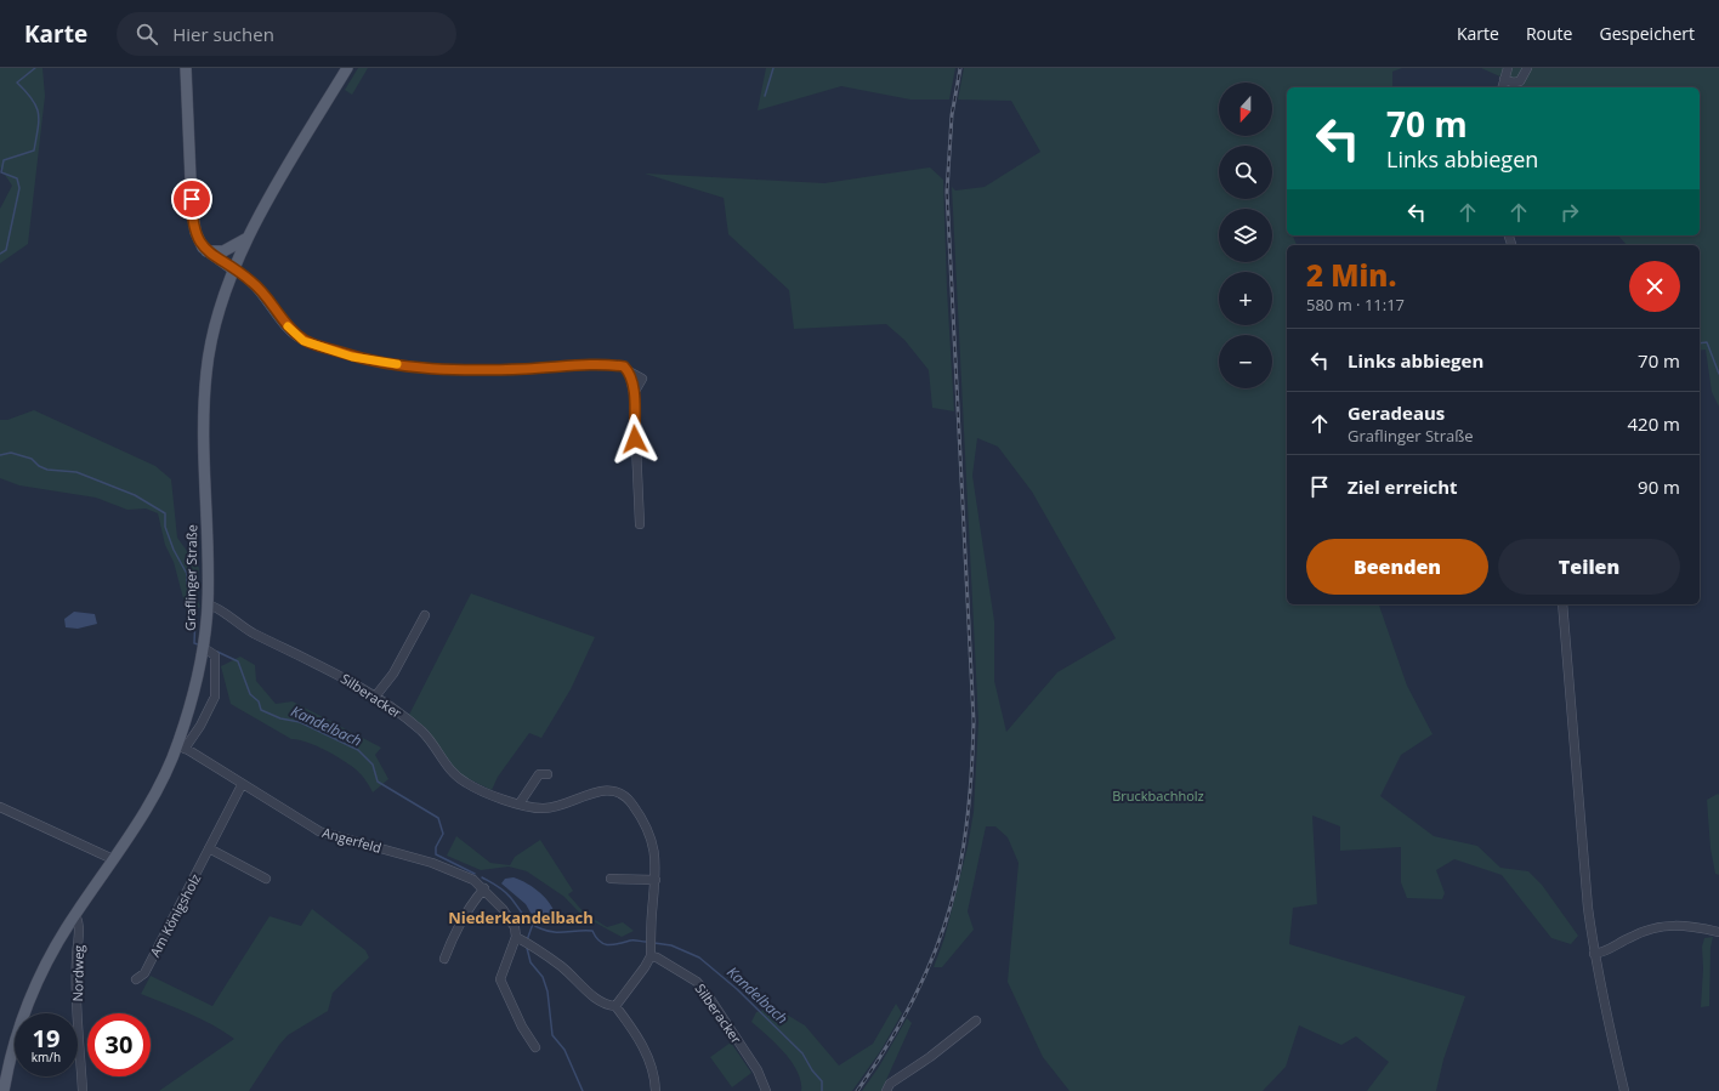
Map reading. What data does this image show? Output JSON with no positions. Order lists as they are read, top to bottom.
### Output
{
  "streets": {
    "main road": ["Graflinger Straße"],
    "street": [
      "Silberacker",
      "Angerfeld",
      "Am Königsholz",
      "Nordweg"
    ]
  },
  "crossings": [
    ["Graflinger Straße", "Silberacker"],
    ["Graflinger Straße", "Angerfeld"],
    ["Graflinger Straße", "Nordweg"],
    ["Angerfeld", "Am Königsholz"]
  ],
  "districts": ["Niederkandelbach"],
  "water": ["Kandelbach"],
  "parks": ["Bruckbachholz"],
  "north": "bottom",
  "page": {
    "header": "Karte",
    "search": "Hier suchen",
    "nav": ["Karte", "Route", "Gespeichert"],
    "map_buttons": ["+", "−"],
    "turn": ["70 m", "Links abbiegen"],
    "heading": ["2 Min.", "580 m · 11:17"],
    "list": [
      {
        "name": "Links abbiegen",
        "value": "70 m"
      },
      {
        "name": "Geradeaus",
        "note": "Graflinger Straße",
        "value": "420 m"
      },
      {
        "name": "Ziel erreicht",
        "value": "90 m"
      }
    ],
    "buttons": ["Beenden", "Teilen"],
    "speed": "19 km/h",
    "limit": "30"
  }
}
